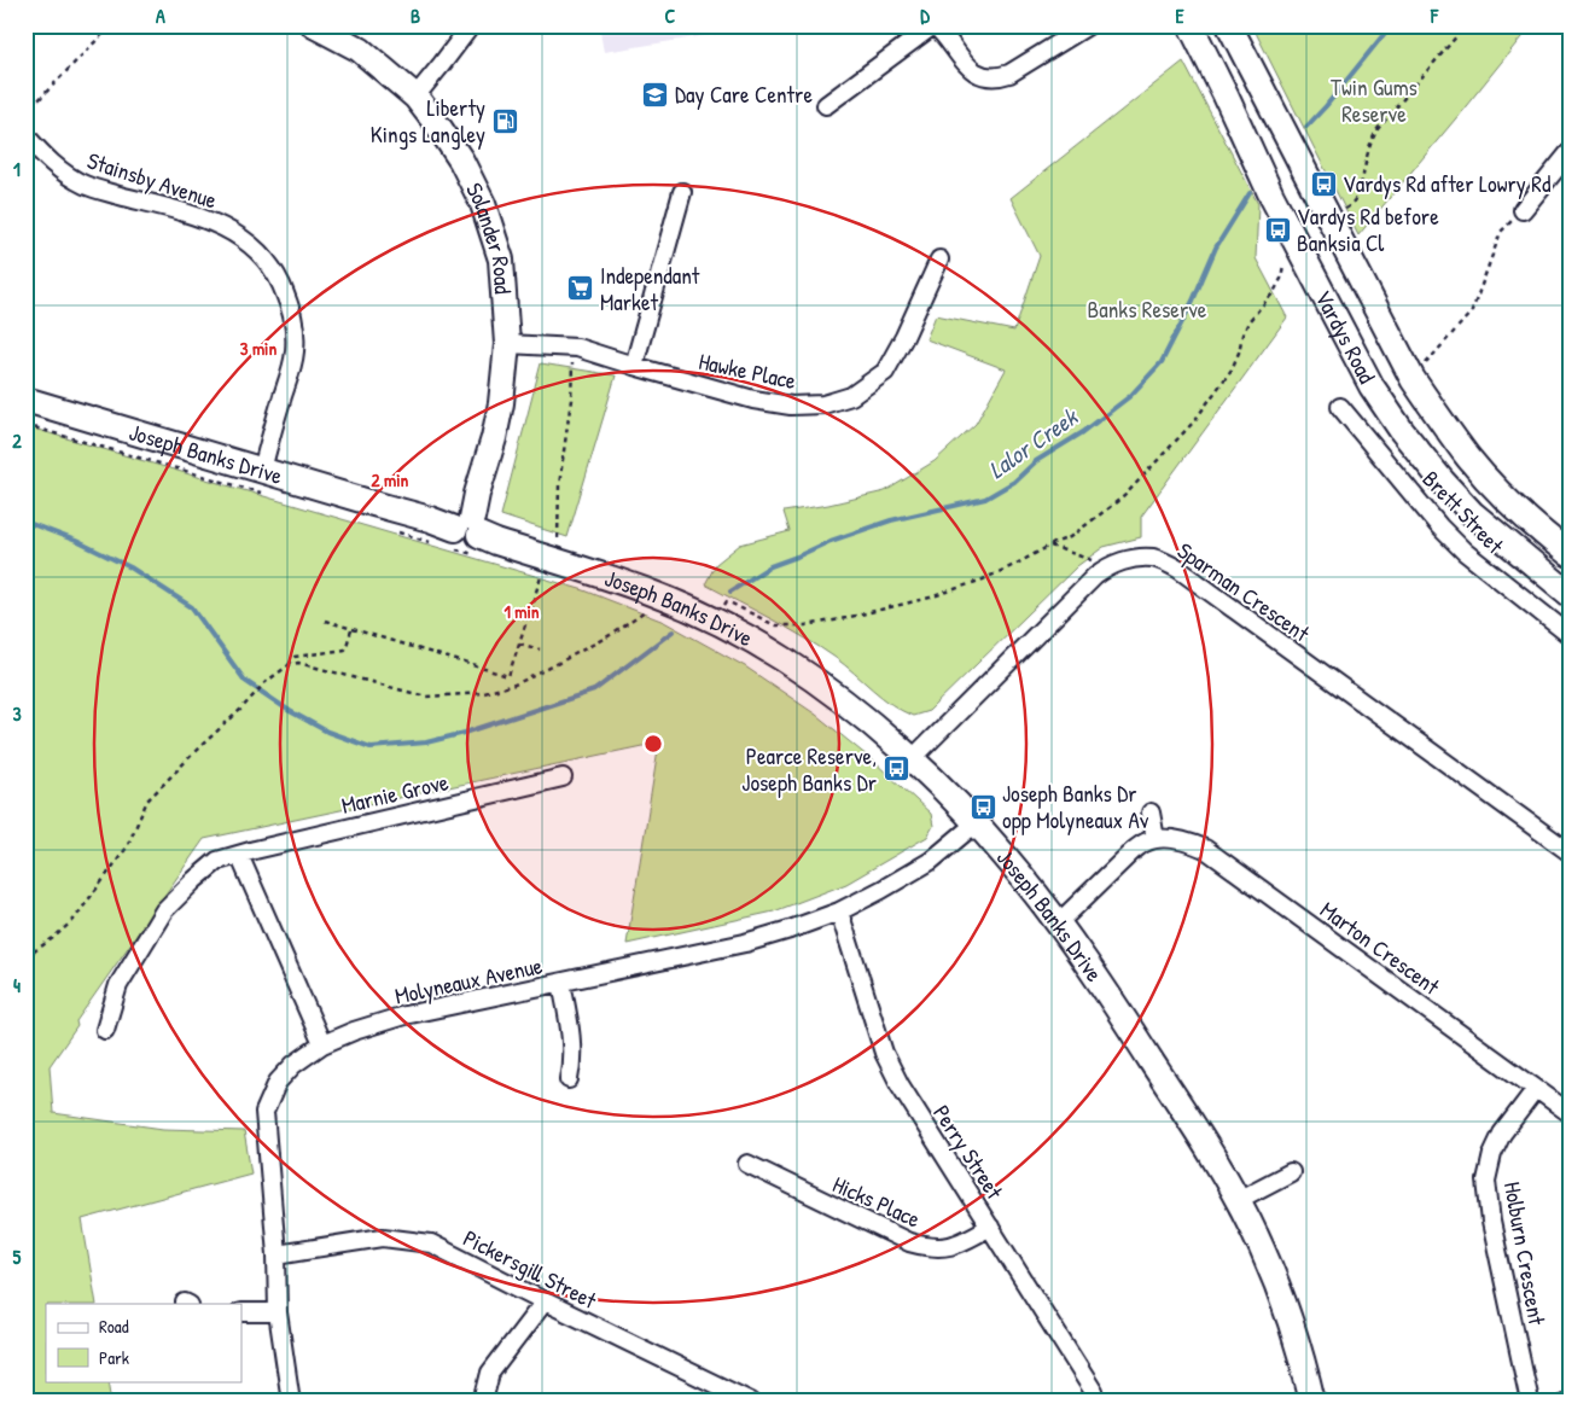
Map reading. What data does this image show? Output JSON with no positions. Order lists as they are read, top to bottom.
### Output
{
  "streets": {
    "street": [
      "Stainsby Avenue",
      "Solander Road",
      "Vardys Road",
      "Hawke Place",
      "Joseph Banks Drive",
      "Brett Street",
      "Sparman Crescent",
      "Marnie Grove",
      "Marton Crescent",
      "Molyneaux Avenue",
      "Perry Street",
      "Hicks Place",
      "Holburn Crescent",
      "Pickersgill Street"
    ]
  },
  "crossings": [
    ["Stainsby Avenue", "Joseph Banks Drive"],
    ["Solander Road", "Hawke Place"],
    ["Solander Road", "Joseph Banks Drive"],
    ["Joseph Banks Drive", "Sparman Crescent"],
    ["Joseph Banks Drive", "Molyneaux Avenue"],
    ["Marton Crescent", "Holburn Crescent"],
    ["Molyneaux Avenue", "Perry Street"],
    ["Molyneaux Avenue", "Pickersgill Street"],
    ["Perry Street", "Hicks Place"]
  ],
  "water": ["Lalor Creek"],
  "parks": ["Twin Gums Reserve", "Banks Reserve"],
  "places": {
    "school or university": ["Day Care Centre"],
    "fuel station": ["Liberty Kings Langley"],
    "bus stop": [
      "Vardys Rd after Lowry Rd",
      "Vardys Rd before Banksia Cl",
      "Pearce Reserve, Joseph Banks Dr",
      "Joseph Banks Dr opp Molyneaux Av"
    ],
    "supermarket": ["Independant Market"]
  },
  "legend": ["Road", "Park"],
  "grid": {
    "columns": [
      "A",
      "B",
      "C",
      "D",
      "E",
      "F"
    ],
    "rows": [
      "1",
      "2",
      "3",
      "4",
      "5"
    ]
  },
  "rings": ["3 min", "2 min", "1 min"]
}
